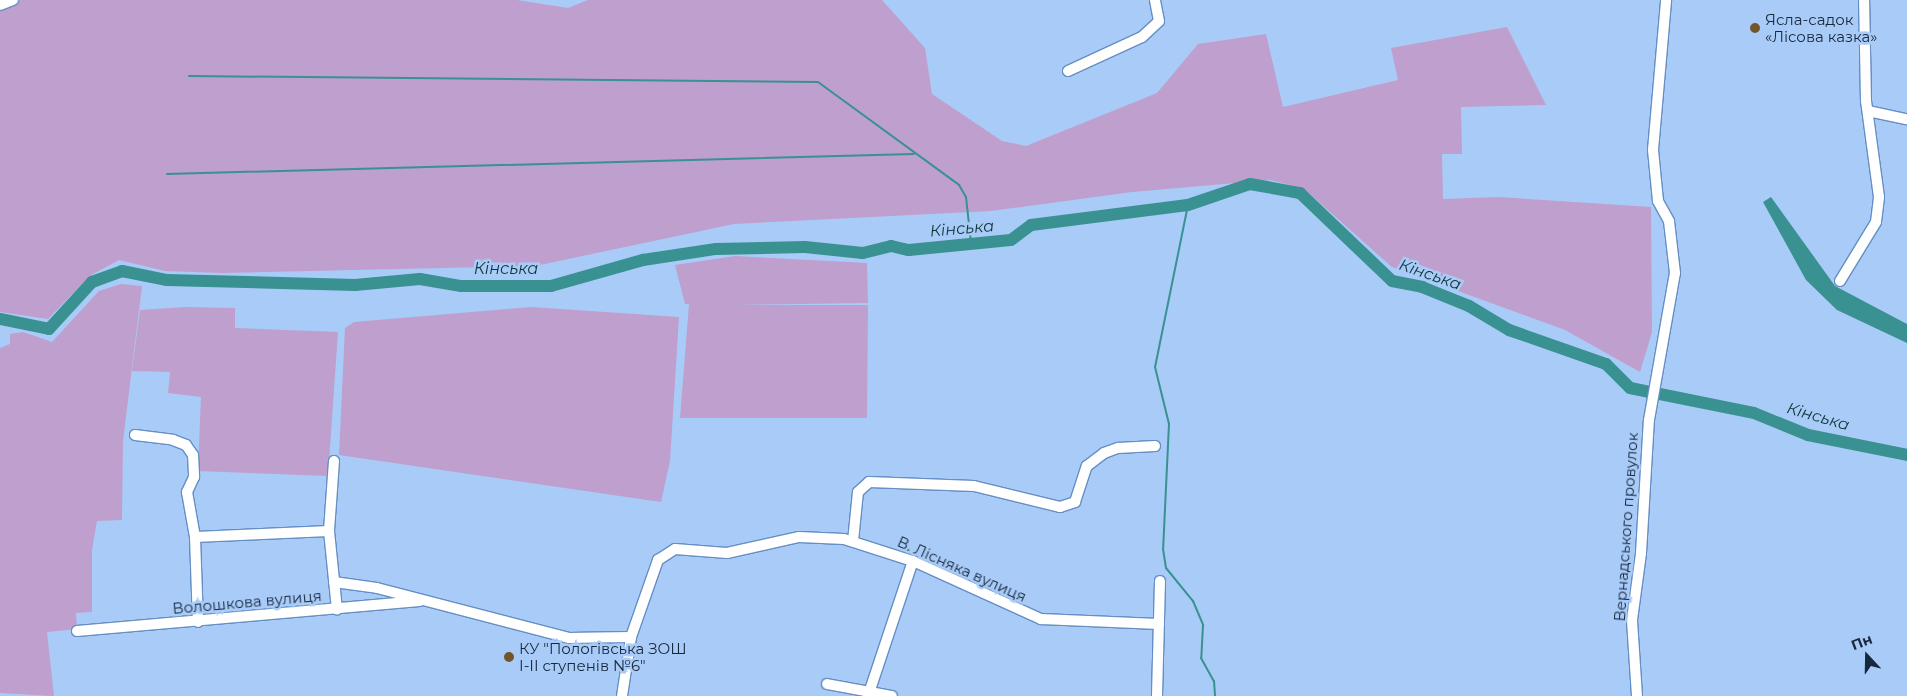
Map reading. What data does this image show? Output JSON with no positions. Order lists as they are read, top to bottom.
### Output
{
  "streets": {
    "street": ["Вернадського провулок", "В. Лісняка вулиця", "Волошкова вулиця"]
  },
  "crossings": [
    ["В. Лісняка вулиця", "Волошкова вулиця"]
  ],
  "water": ["Кінська"],
  "places": ["Ясла-садок «Лісова казка»", "КУ \"Пологівська ЗОШ І-ІІ ступенів №6\""],
  "north": "top"
}
